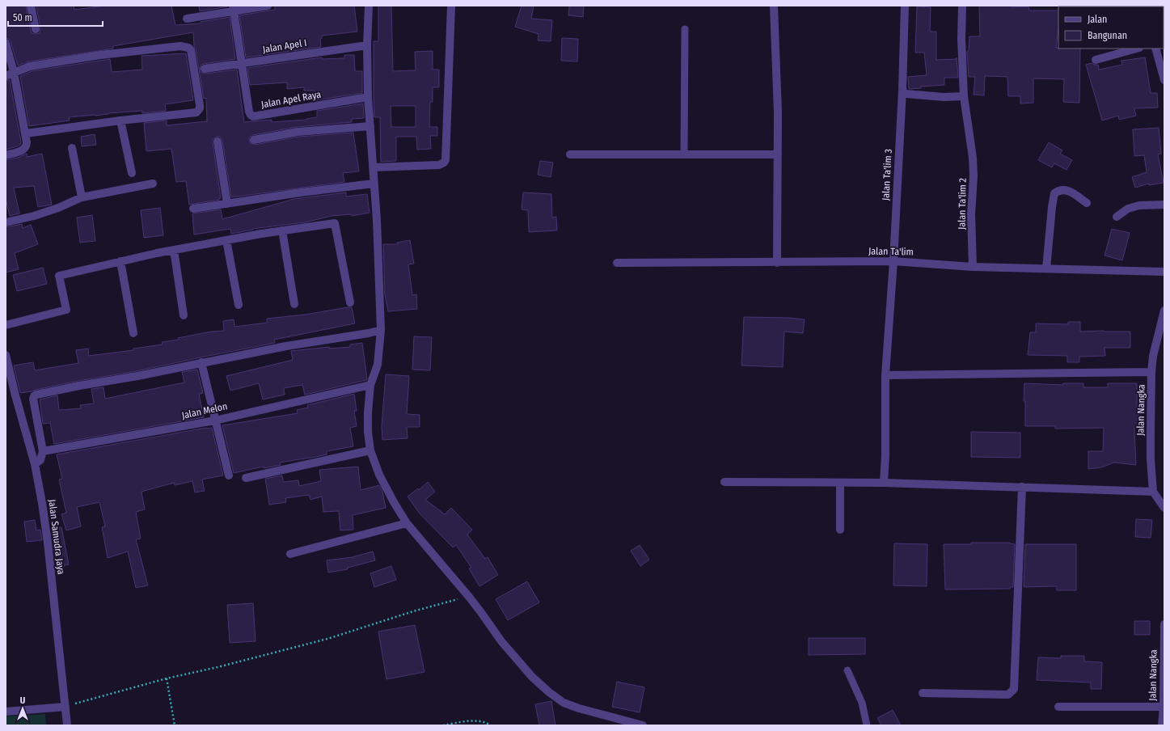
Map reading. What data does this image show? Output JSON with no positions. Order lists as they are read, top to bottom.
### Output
{
  "streets": {
    "street": [
      "Jalan Apel I",
      "Jalan Apel Raya",
      "Jalan Ta'lim 3",
      "Jalan Ta'lim 2",
      "Jalan Ta'lim",
      "Jalan Nangka",
      "Jalan Melon",
      "Jalan Samudra Jaya"
    ]
  },
  "crossings": [
    ["Jalan Apel I", "Jalan Apel Raya"],
    ["Jalan Ta'lim 3", "Jalan Ta'lim"],
    ["Jalan Ta'lim 2", "Jalan Ta'lim"]
  ],
  "legend": ["Jalan", "Bangunan"],
  "scale_bar": "50 m",
  "north": "top"
}
